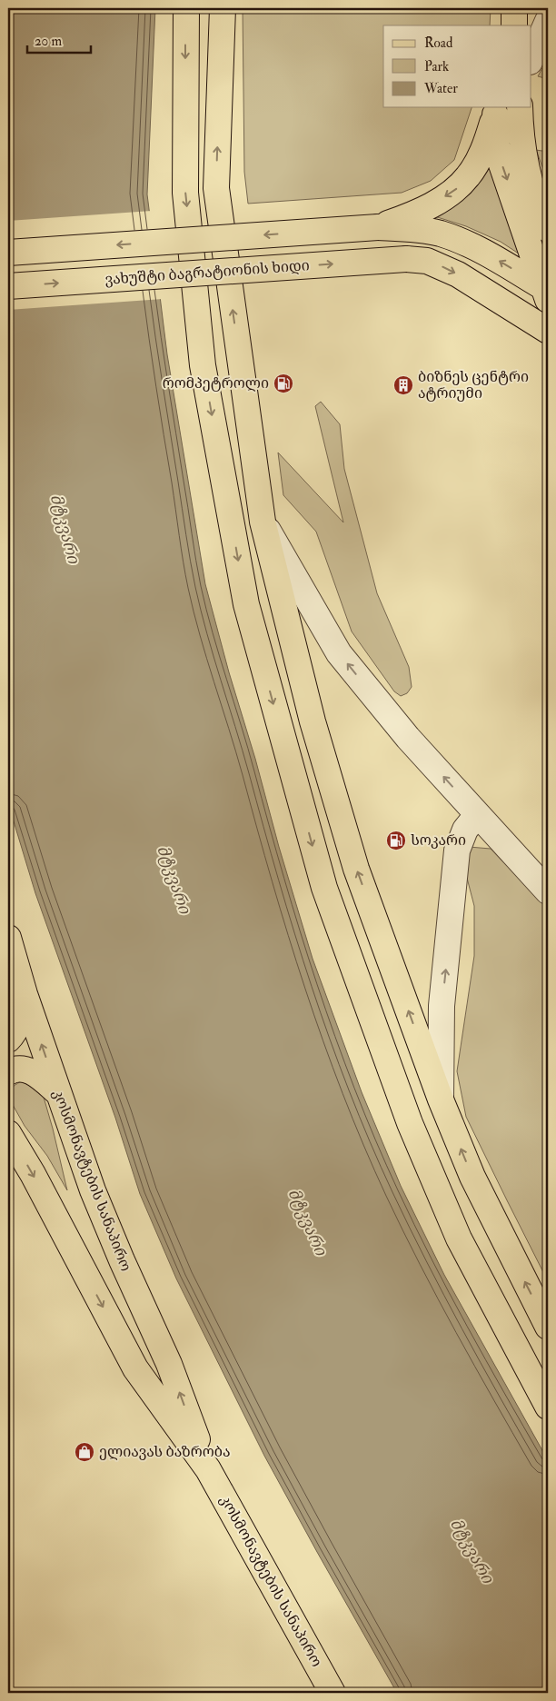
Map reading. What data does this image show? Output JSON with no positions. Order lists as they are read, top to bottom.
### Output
{
  "streets": {
    "main road": ["ვახუშტი ბაგრატიონის ხიდი", "კოსმონავტების სანაპირო"]
  },
  "water": ["მტკვარი"],
  "places": {
    "fuel station": ["რომპეტროლი", "სოკარი"],
    "building": ["ბიზნეს ცენტრი ატრიუმი"],
    "shop": ["ელიავას ბაზრობა"]
  },
  "legend": ["Road", "Park", "Water"],
  "scale_bar": "20 m"
}
